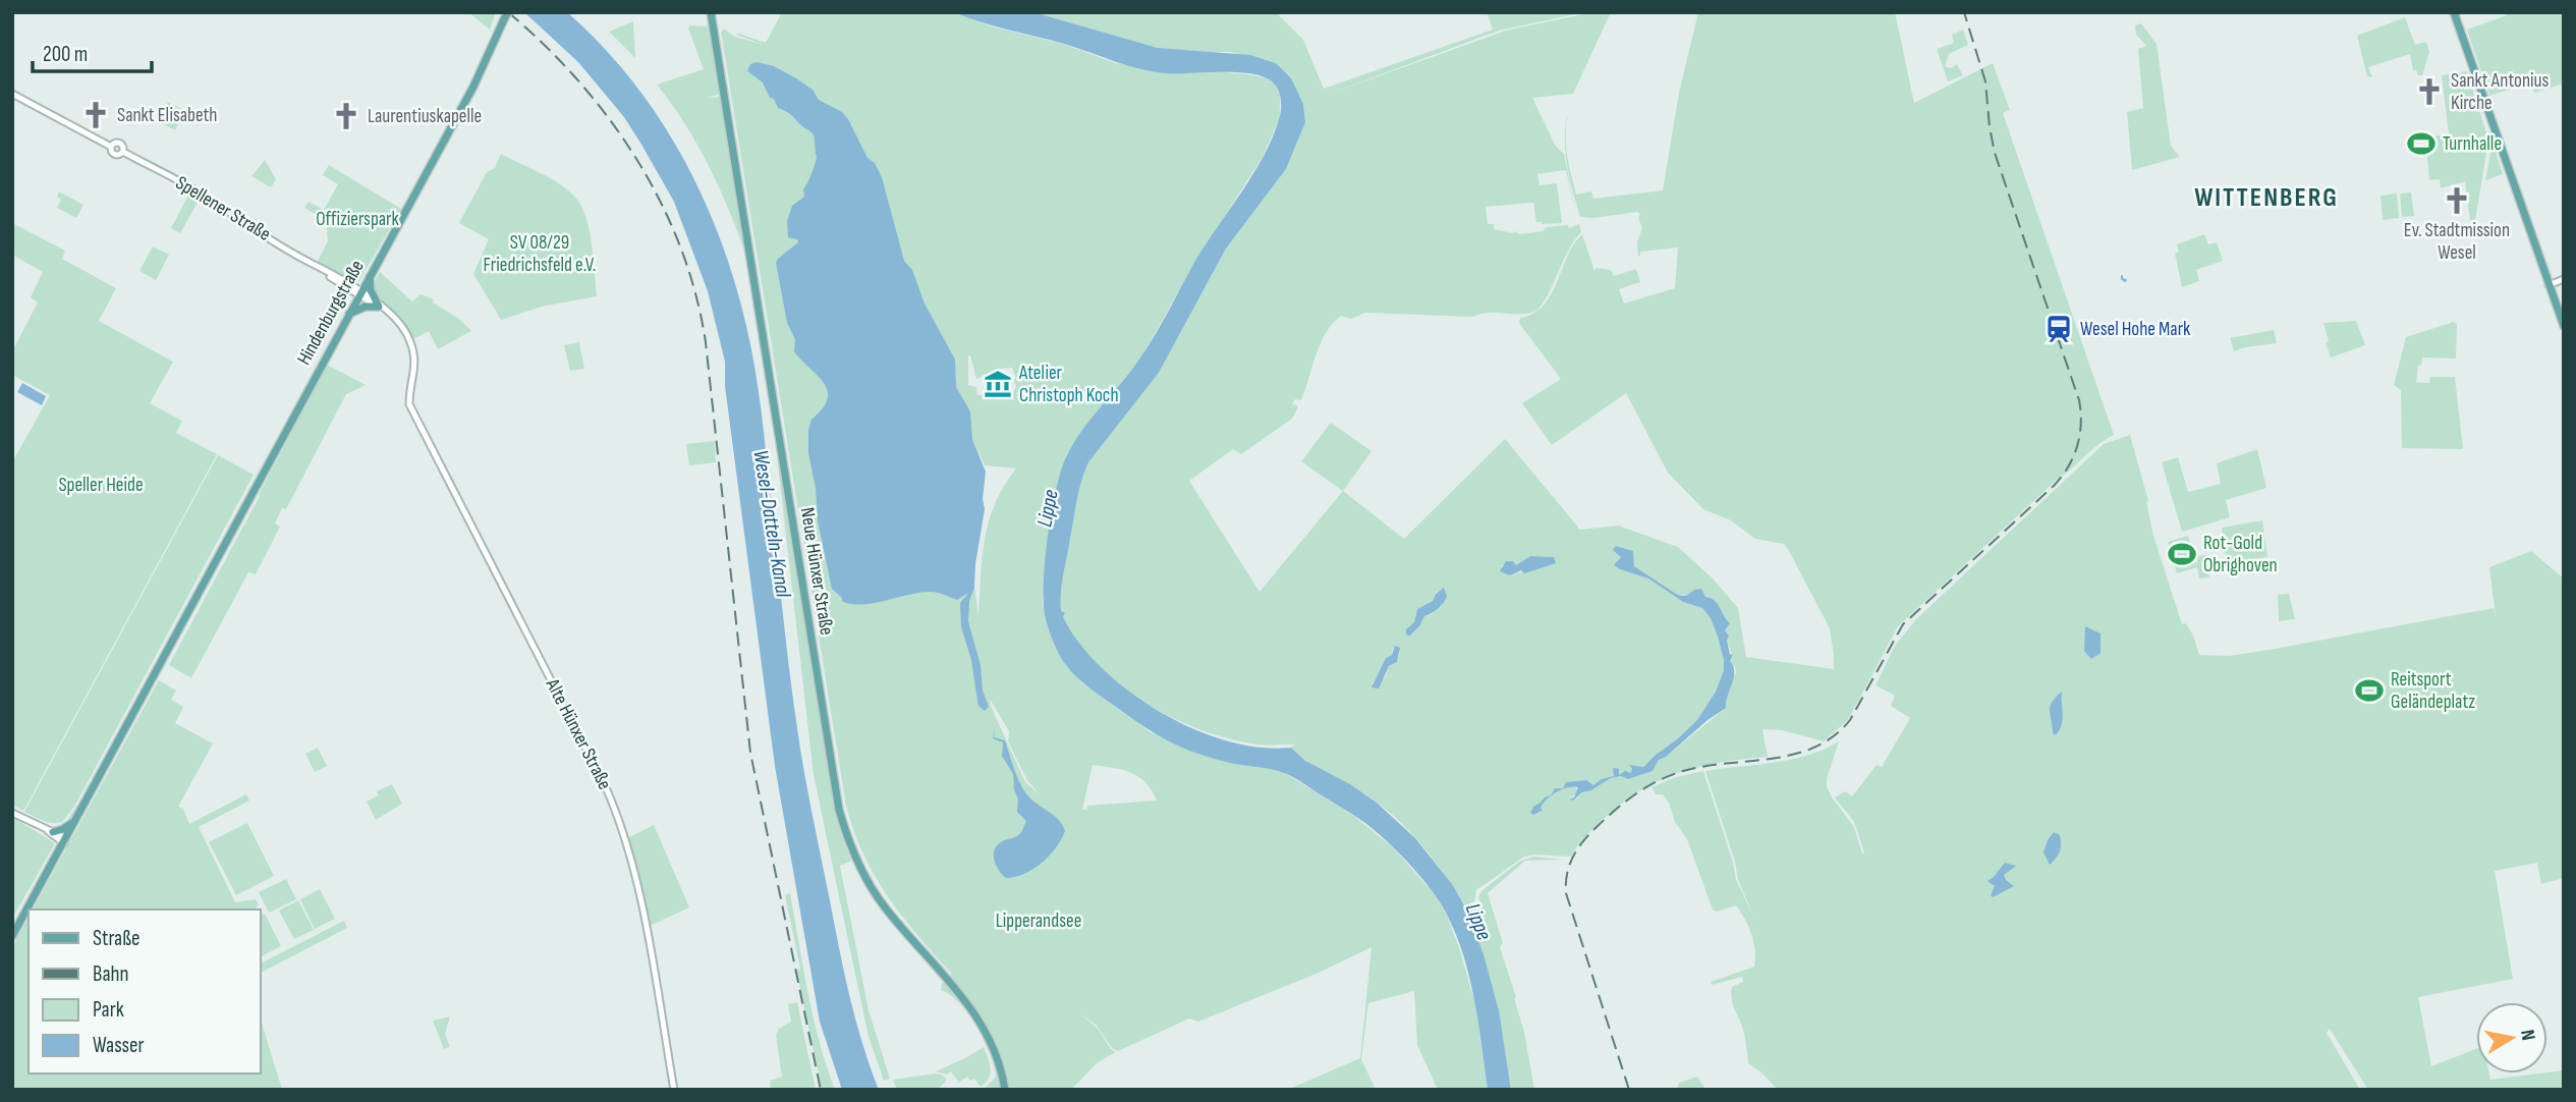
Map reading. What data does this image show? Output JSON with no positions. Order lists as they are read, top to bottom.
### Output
{
  "streets": {
    "main road": ["Hindenburgstraße", "Neue Hünxer Straße"],
    "street": ["Spellener Straße", "Alte Hünxer Straße"]
  },
  "crossings": [
    ["Spellener Straße", "Hindenburgstraße"],
    ["Spellener Straße", "Alte Hünxer Straße"]
  ],
  "districts": ["WITTENBERG"],
  "water": ["Lippe", "Wesel-Datteln-Kanal"],
  "parks": [
    "Offizierspark",
    "SV 08/29 Friedrichsfeld e.V.",
    "Speller Heide",
    "Lipperandsee"
  ],
  "places": {
    "church": [
      "Sankt Antonius Kirche",
      "Sankt Elisabeth",
      "Laurentiuskapelle",
      "Ev. Stadtmission Wesel"
    ],
    "sports": ["Turnhalle", "Rot-Gold Obrighoven", "Reitsport Geländeplatz"],
    "station": ["Wesel Hohe Mark"],
    "museum": ["Atelier Christoph Koch"]
  },
  "legend": [
    "Straße",
    "Bahn",
    "Park",
    "Wasser"
  ],
  "scale_bar": "200 m",
  "north": "right"
}
